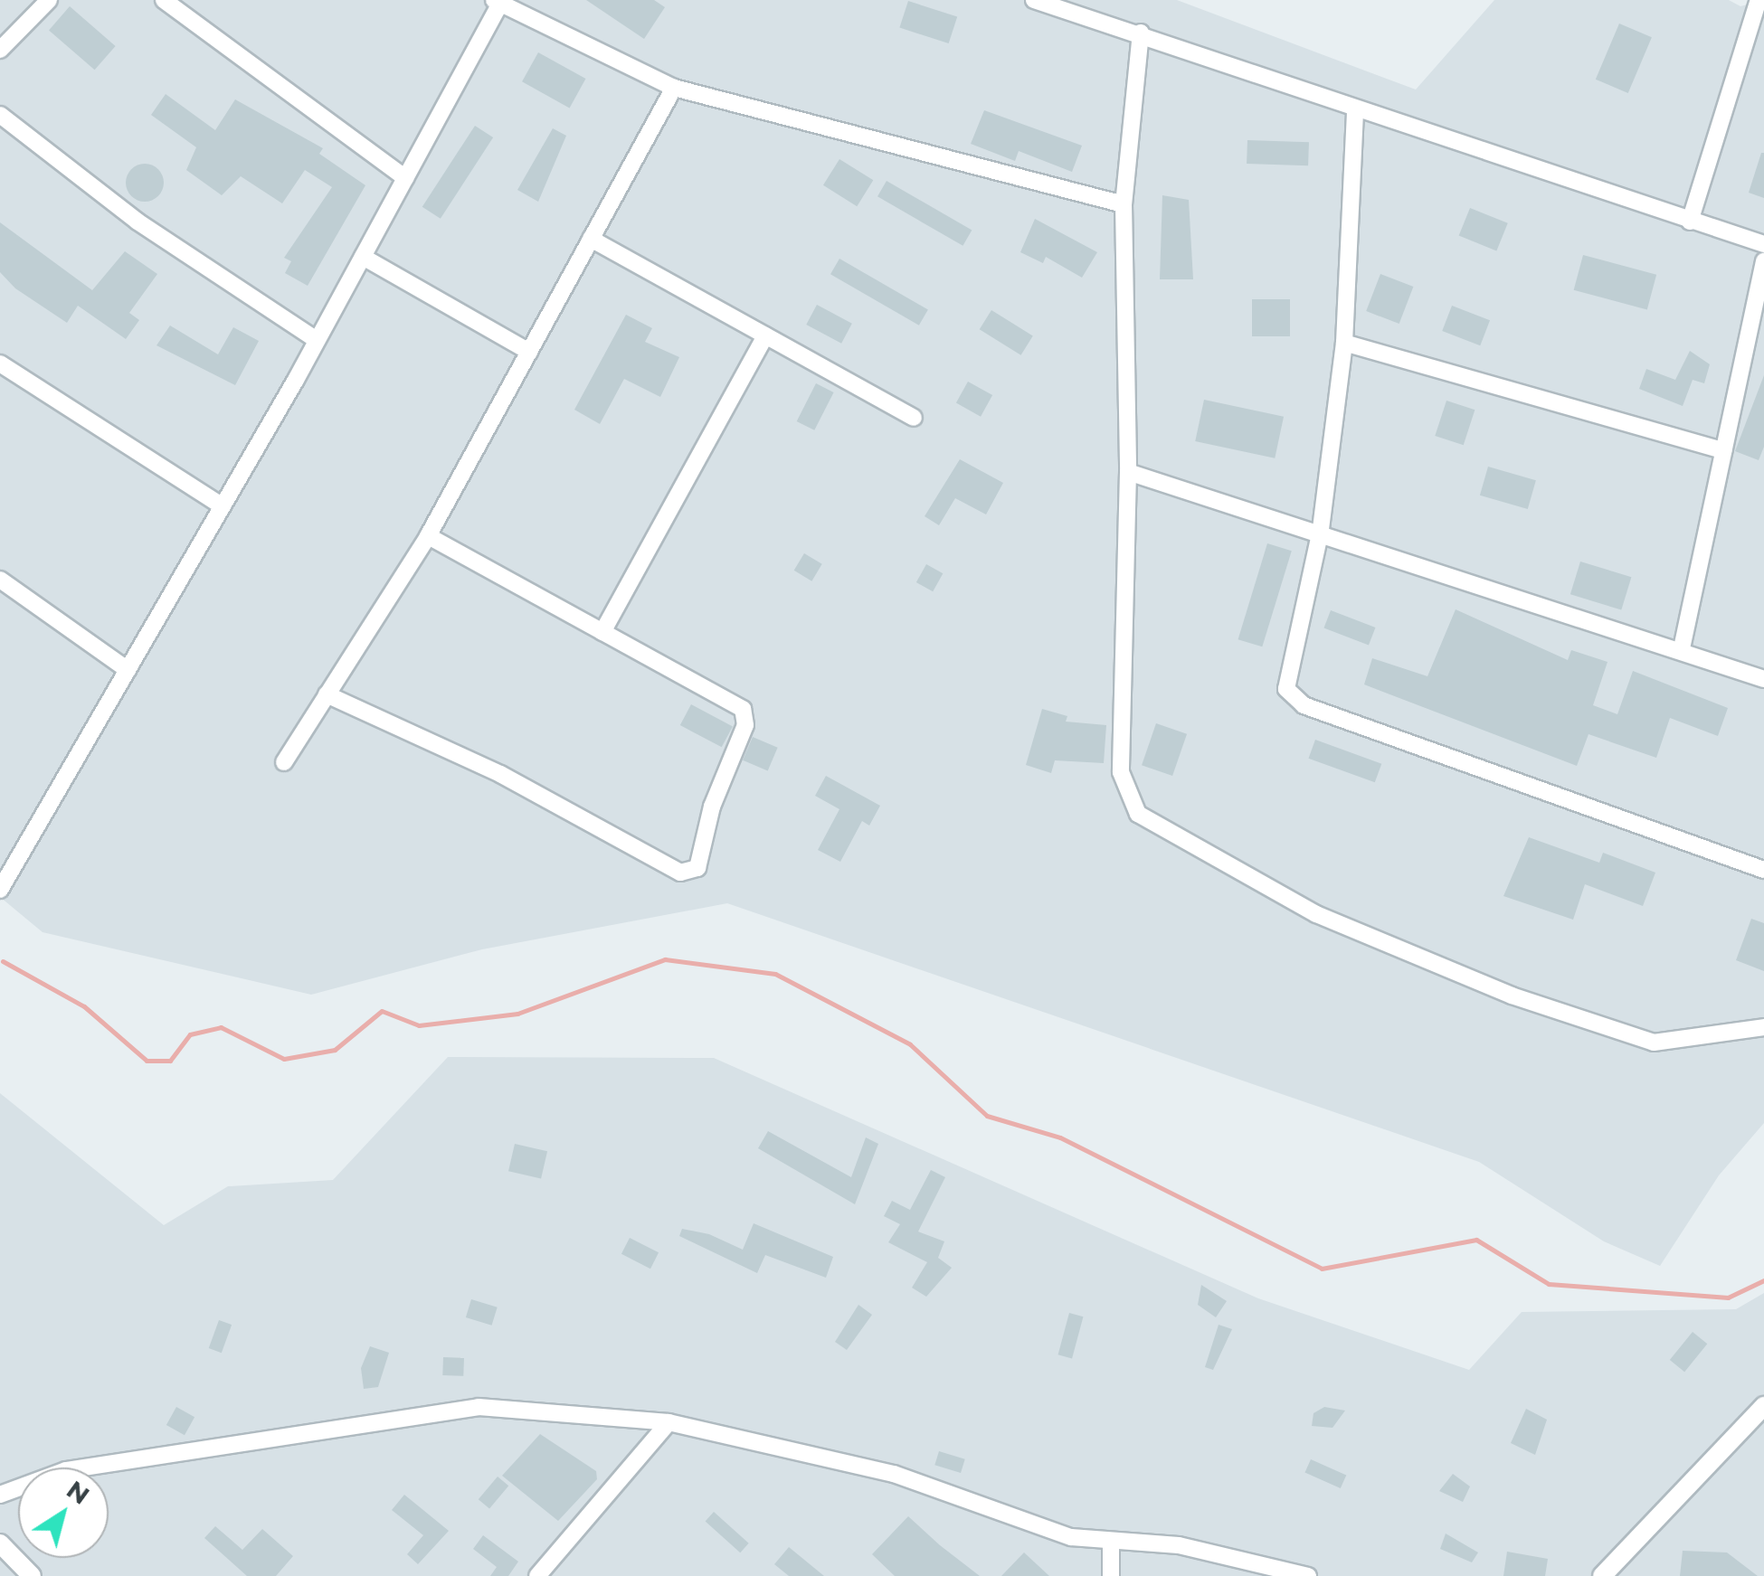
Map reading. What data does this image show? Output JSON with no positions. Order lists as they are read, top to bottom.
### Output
{
  "north": "top right"
}
